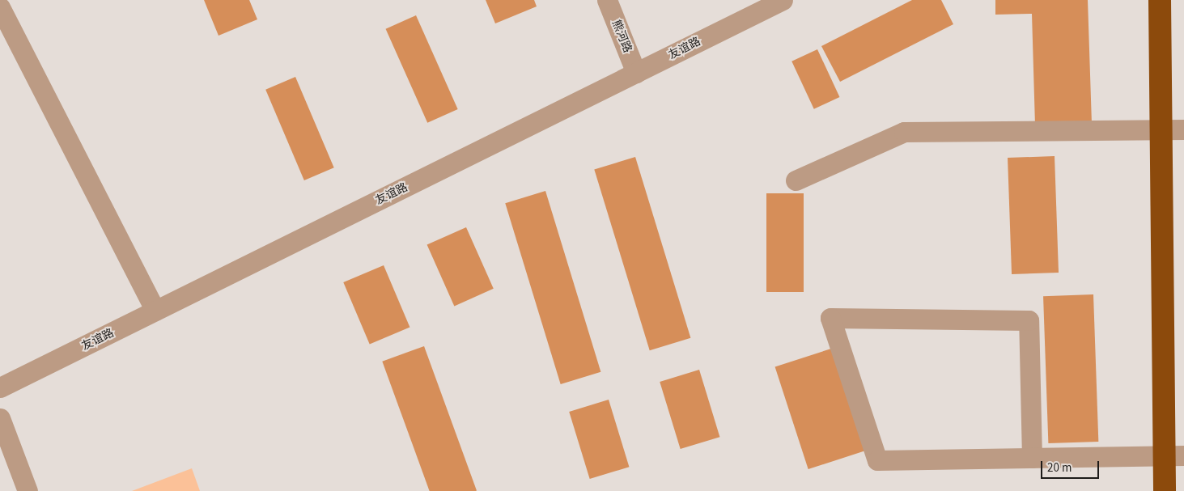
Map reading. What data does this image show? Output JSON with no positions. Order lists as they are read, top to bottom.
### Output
{
  "streets": {
    "street": ["熊河路", "友谊路"]
  },
  "crossings": [
    ["熊河路", "友谊路"]
  ],
  "scale_bar": "20 m"
}
